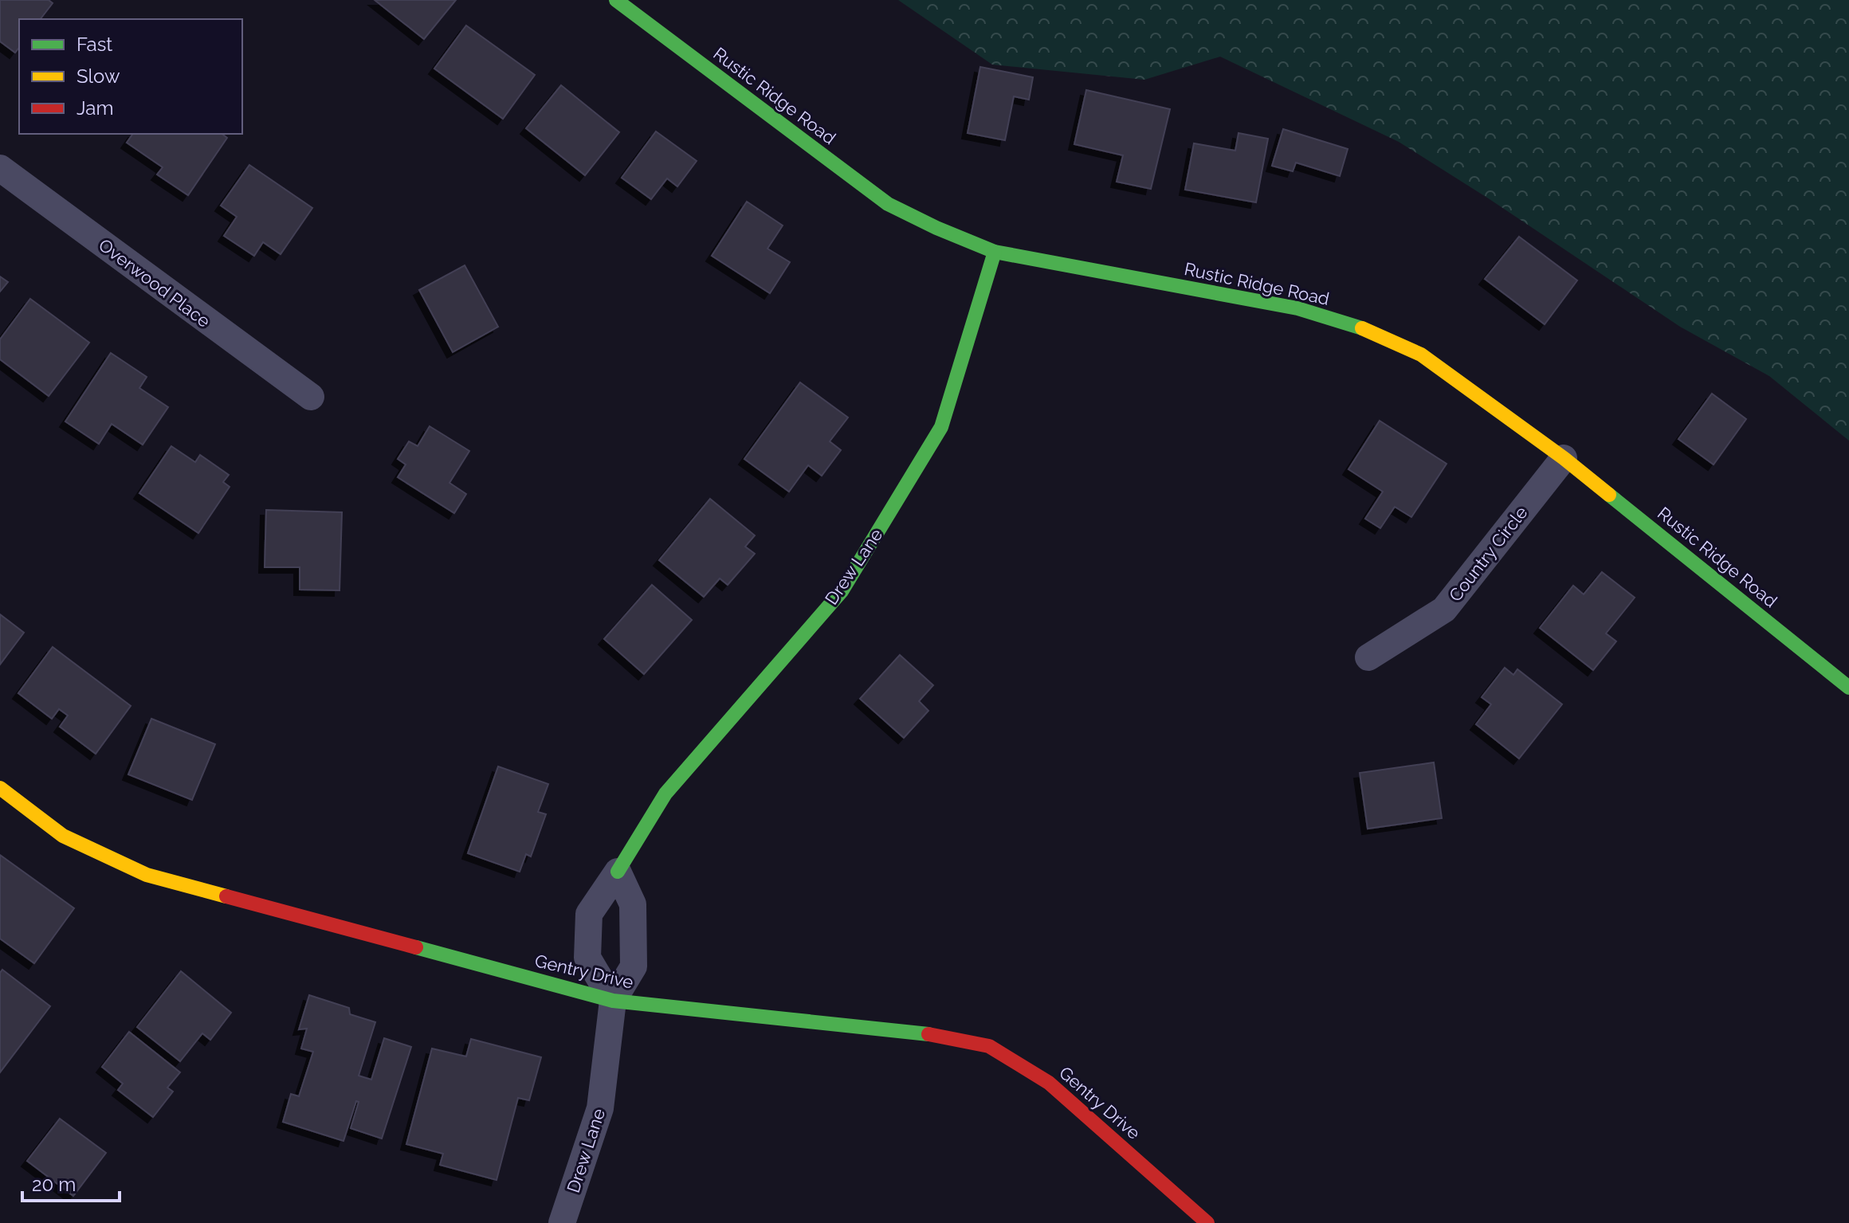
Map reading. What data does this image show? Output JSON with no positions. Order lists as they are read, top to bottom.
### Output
{
  "streets": {
    "street": [
      "Rustic Ridge Road",
      "Overwood Place",
      "Country Circle",
      "Drew Lane",
      "Gentry Drive"
    ]
  },
  "crossings": [
    ["Rustic Ridge Road", "Country Circle"],
    ["Rustic Ridge Road", "Drew Lane"],
    ["Drew Lane", "Gentry Drive"]
  ],
  "legend": ["Fast", "Slow", "Jam"],
  "scale_bar": "20 m"
}
